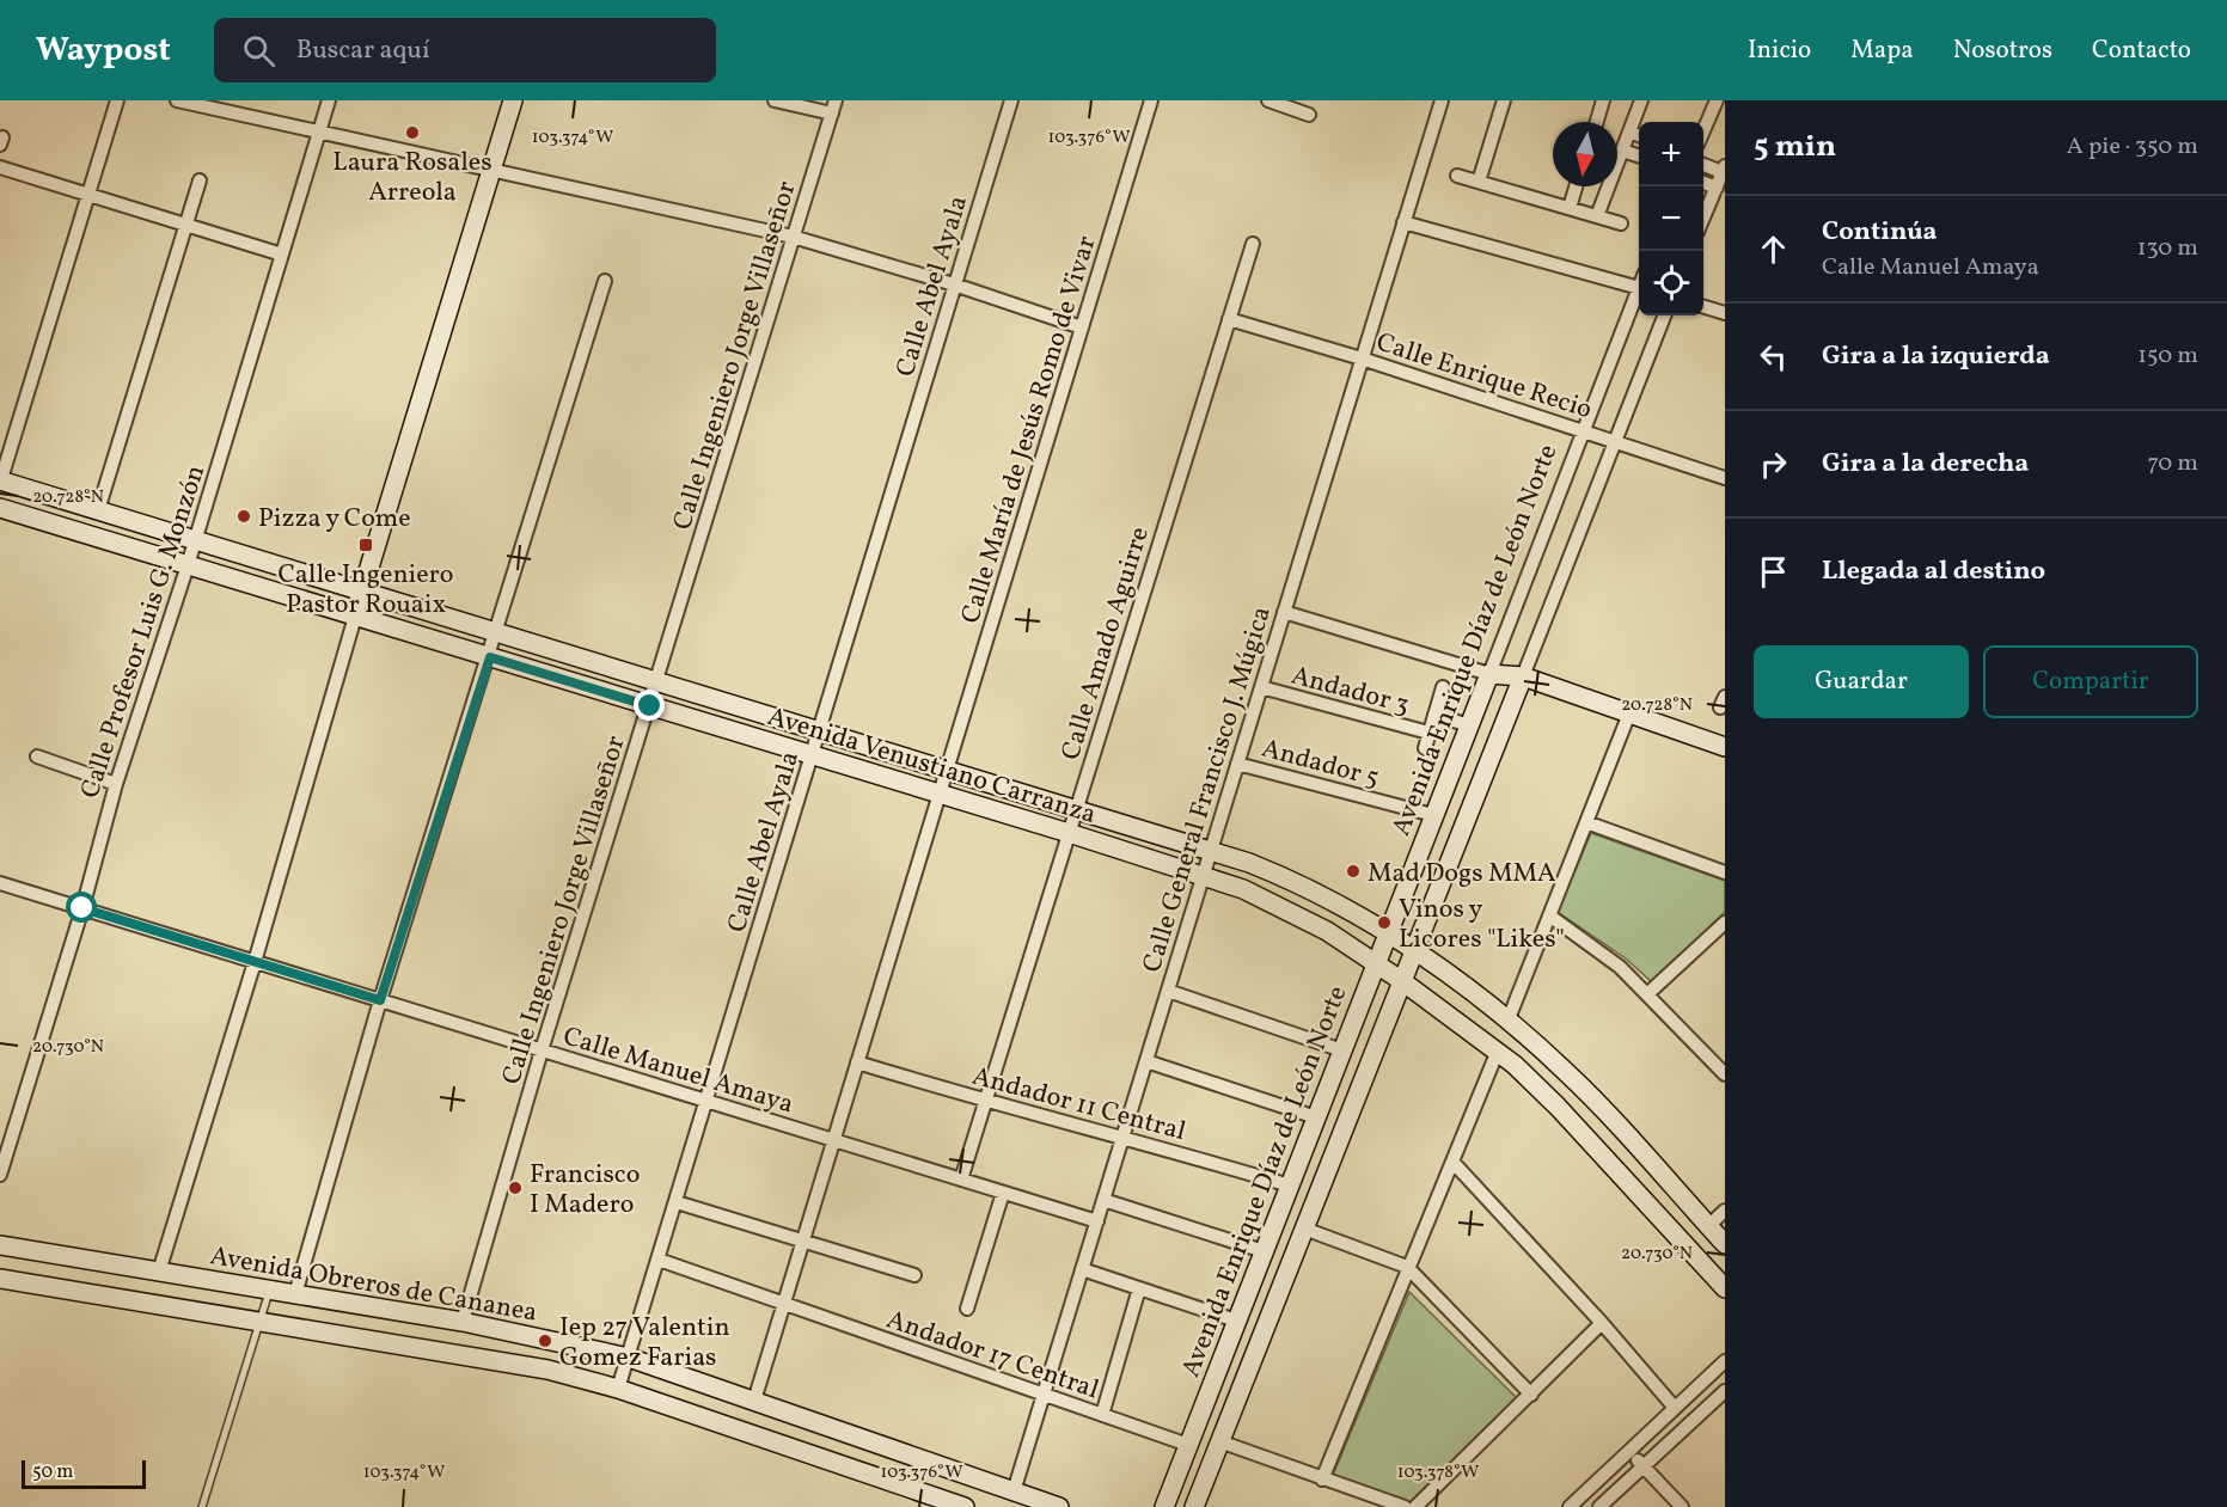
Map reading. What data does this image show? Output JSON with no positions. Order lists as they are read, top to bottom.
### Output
{
  "streets": {
    "street": [
      "Calle Abel Ayala",
      "Calle Ingeniero Jorge Villaseñor",
      "Calle Enrique Recio",
      "Calle María de Jesús Romo de Vivar",
      "Calle Profesor Luis G. Monzón",
      "Avenida Enrique Díaz de León Norte",
      "Calle Amado Aguirre",
      "Andador 3",
      "Andador 5",
      "Avenida Venustiano Carranza",
      "Calle General Francisco J. Múgica",
      "Calle Manuel Amaya",
      "Andador 11 Central",
      "Avenida Obreros de Cananea",
      "Andador 17 Central"
    ]
  },
  "crossings": [
    ["Calle Abel Ayala", "Avenida Venustiano Carranza"],
    ["Calle Abel Ayala", "Calle Manuel Amaya"],
    ["Calle Abel Ayala", "Avenida Obreros de Cananea"],
    ["Calle Abel Ayala", "Andador 17 Central"],
    ["Calle Ingeniero Jorge Villaseñor", "Avenida Venustiano Carranza"],
    ["Calle Ingeniero Jorge Villaseñor", "Calle Manuel Amaya"],
    ["Calle Ingeniero Jorge Villaseñor", "Avenida Obreros de Cananea"],
    ["Calle Enrique Recio", "Avenida Enrique Díaz de León Norte"],
    ["Calle Enrique Recio", "Calle Amado Aguirre"],
    ["Calle Enrique Recio", "Calle General Francisco J. Múgica"],
    ["Calle María de Jesús Romo de Vivar", "Avenida Venustiano Carranza"],
    ["Calle María de Jesús Romo de Vivar", "Calle Manuel Amaya"],
    ["Calle María de Jesús Romo de Vivar", "Andador 11 Central"],
    ["Calle María de Jesús Romo de Vivar", "Avenida Obreros de Cananea"],
    ["Calle María de Jesús Romo de Vivar", "Andador 17 Central"],
    ["Calle Profesor Luis G. Monzón", "Avenida Venustiano Carranza"],
    ["Calle Profesor Luis G. Monzón", "Calle Manuel Amaya"],
    ["Avenida Enrique Díaz de León Norte", "Andador 3"],
    ["Avenida Enrique Díaz de León Norte", "Andador 5"],
    ["Avenida Enrique Díaz de León Norte", "Avenida Venustiano Carranza"],
    ["Avenida Enrique Díaz de León Norte", "Andador 11 Central"],
    ["Avenida Enrique Díaz de León Norte", "Andador 17 Central"],
    ["Calle Amado Aguirre", "Avenida Venustiano Carranza"],
    ["Calle Amado Aguirre", "Calle Manuel Amaya"],
    ["Calle Amado Aguirre", "Andador 11 Central"],
    ["Andador 3", "Calle General Francisco J. Múgica"],
    ["Andador 5", "Calle General Francisco J. Múgica"],
    ["Avenida Venustiano Carranza", "Calle General Francisco J. Múgica"],
    ["Calle General Francisco J. Múgica", "Calle Manuel Amaya"],
    ["Calle General Francisco J. Múgica", "Andador 11 Central"],
    ["Calle General Francisco J. Múgica", "Avenida Obreros de Cananea"],
    ["Calle General Francisco J. Múgica", "Andador 17 Central"]
  ],
  "places": {
    "other": [
      "Laura Rosales Arreola",
      "Pizza y Come",
      "Mad Dogs MMA",
      "Vinos y Licores \"Likes\"",
      "Francisco I Madero",
      "Iep 27 Valentin Gomez Farias"
    ],
    "transit": ["Calle Ingeniero Pastor Rouaix"]
  },
  "scale_bar": "50 m",
  "north": "bottom",
  "page": {
    "header": "Waypost",
    "search": "Buscar aquí",
    "nav": [
      "Inicio",
      "Mapa",
      "Nosotros",
      "Contacto"
    ],
    "heading": ["5 min", "A pie · 350 m"],
    "map_buttons": ["+", "−"],
    "list": [
      ["Continúa", "Calle Manuel Amaya", "130 m"],
      ["Gira a la izquierda", "150 m"],
      ["Gira a la derecha", "70 m"],
      "Llegada al destino"
    ],
    "buttons": ["Guardar", "Compartir"],
    "scale": "50 m"
  },
  "coordinates": [
    "103.374°W",
    "103.376°W",
    "20.728°N",
    "20.730°N",
    "103.378°W"
  ]
}
